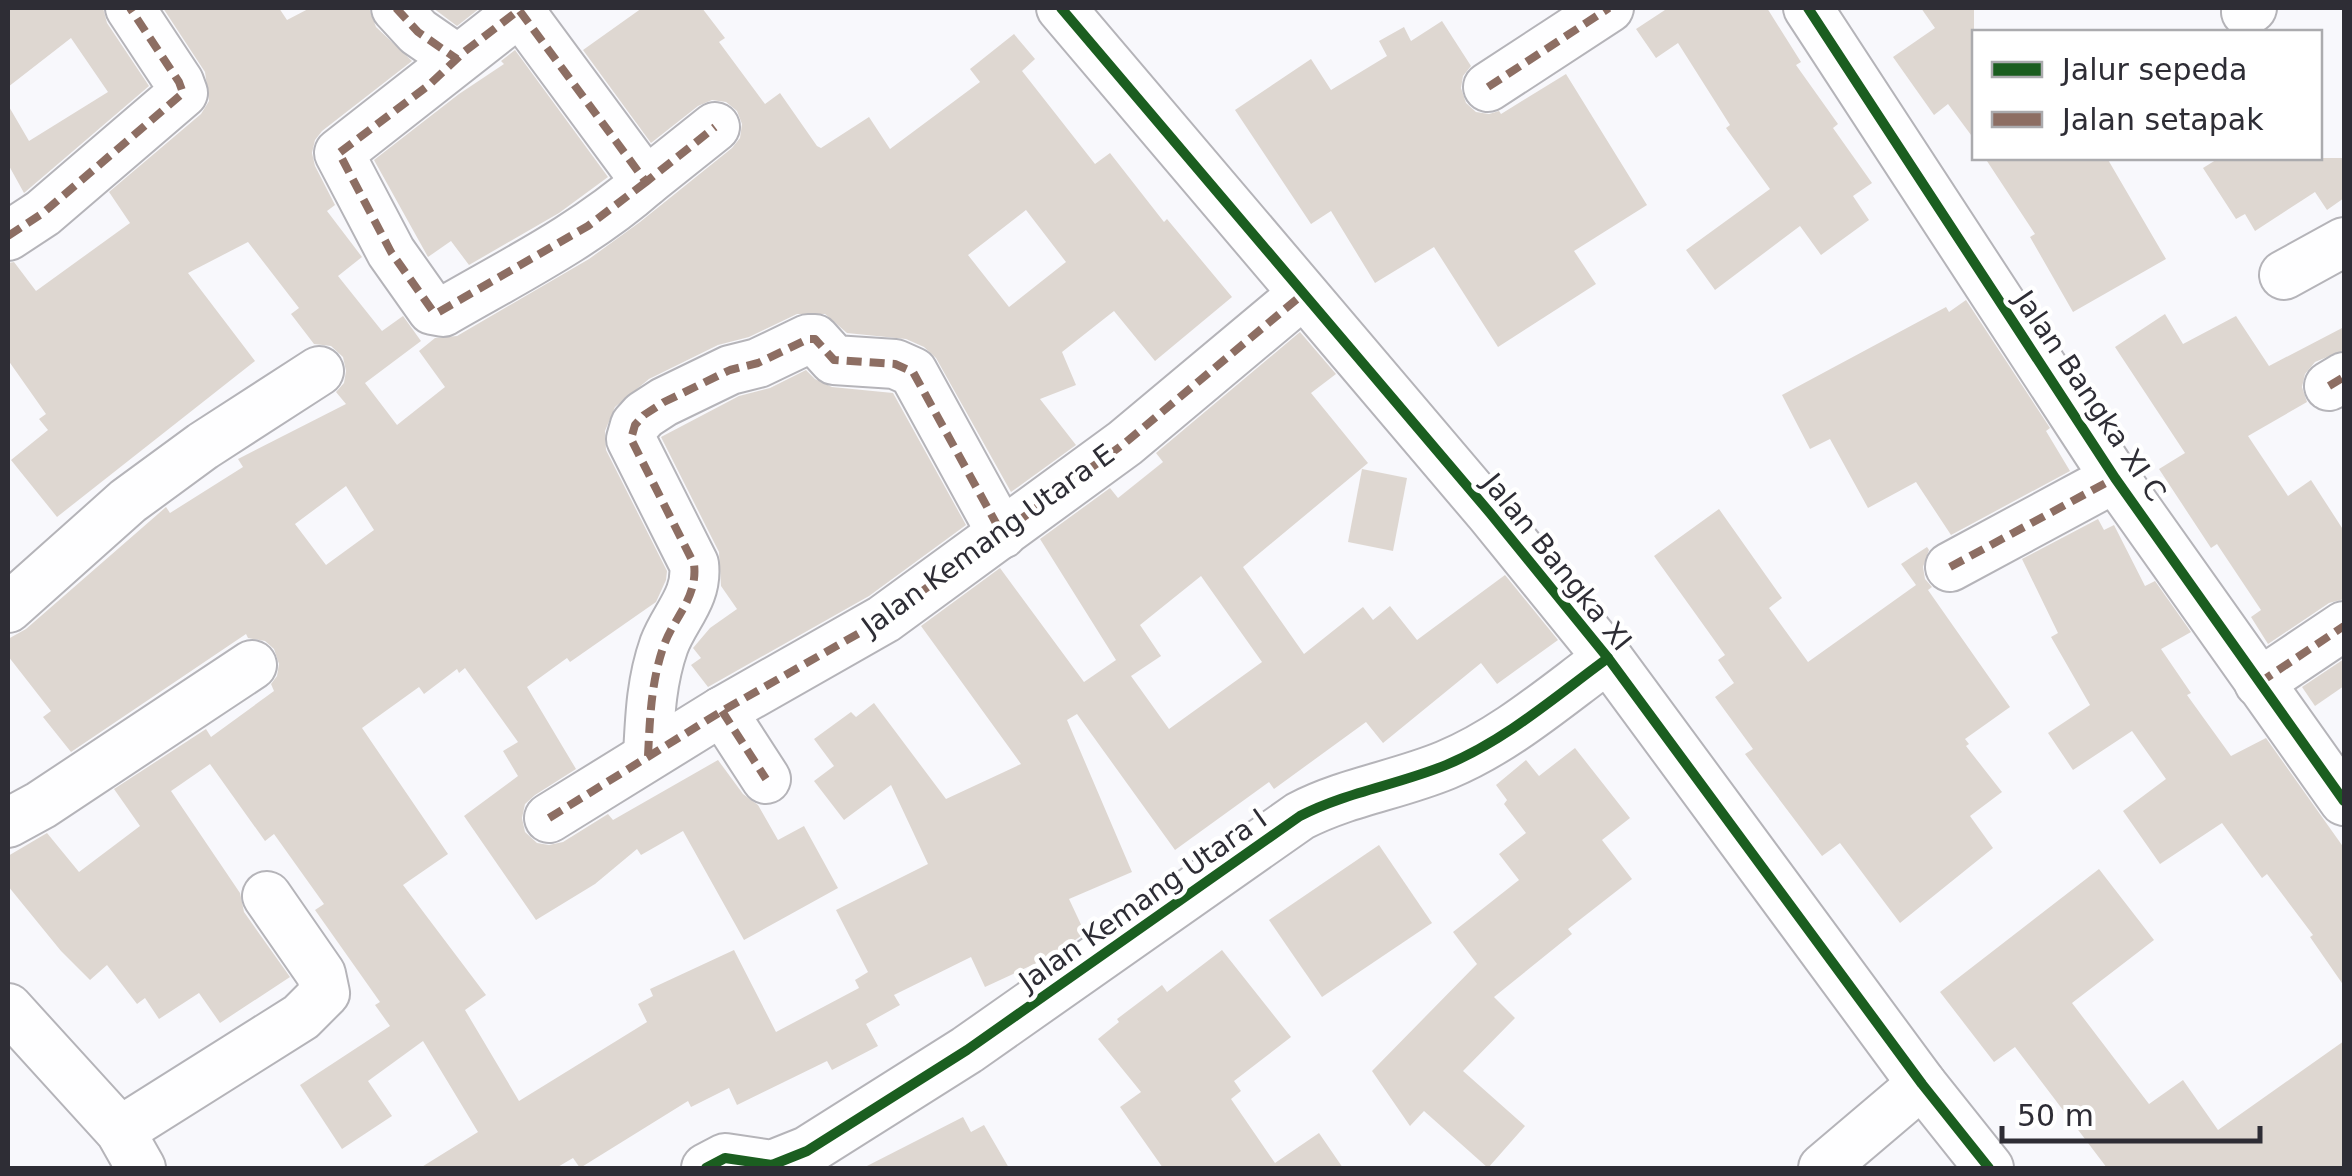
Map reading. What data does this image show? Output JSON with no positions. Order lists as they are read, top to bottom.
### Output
{
  "streets": {
    "street": [
      "Jalan Bangka XI C",
      "Jalan Kemang Utara E",
      "Jalan Bangka XI",
      "Jalan Kemang Utara I"
    ]
  },
  "crossings": [
    ["Jalan Kemang Utara E", "Jalan Bangka XI"],
    ["Jalan Bangka XI", "Jalan Kemang Utara I"]
  ],
  "legend": ["Jalur sepeda", "Jalan setapak"],
  "scale_bar": "50 m"
}
